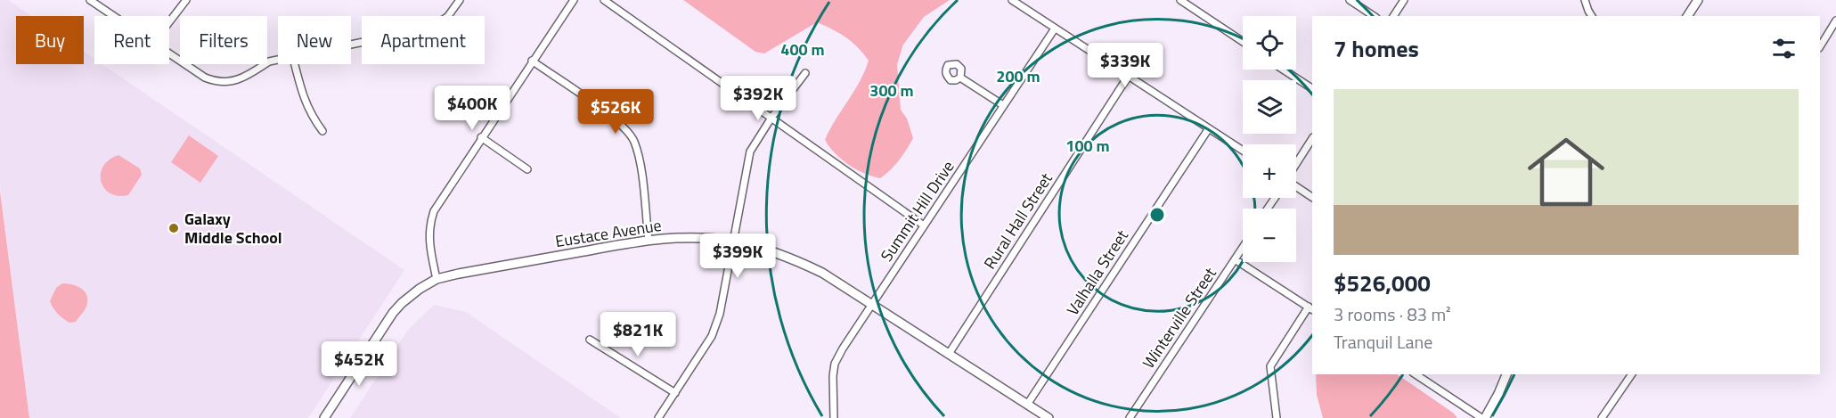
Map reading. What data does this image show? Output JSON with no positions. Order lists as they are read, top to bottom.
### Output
{
  "streets": {
    "street": [
      "Summit Hill Drive",
      "Rural Hall Street",
      "Eustace Avenue",
      "Valhalla Street",
      "Winterville Street"
    ]
  },
  "crossings": [
    ["Summit Hill Drive", "Eustace Avenue"],
    ["Rural Hall Street", "Eustace Avenue"],
    ["Eustace Avenue", "Valhalla Street"]
  ],
  "places": ["Galaxy Middle School"],
  "page": {
    "map_buttons": ["+", "−"],
    "chip": [
      "Buy",
      "Rent",
      "Filters",
      "New",
      "Apartment"
    ],
    "heading": "7 homes",
    "price": [
      "$339K",
      "$392K",
      "$400K",
      "$526K",
      "$399K",
      "$821K",
      "$452K"
    ],
    "list": [
      {
        "name": "$526,000",
        "note": "3 rooms · 83 m² · Tranquil Lane"
      }
    ]
  },
  "rings": [
    "400 m",
    "200 m",
    "300 m",
    "100 m"
  ]
}
